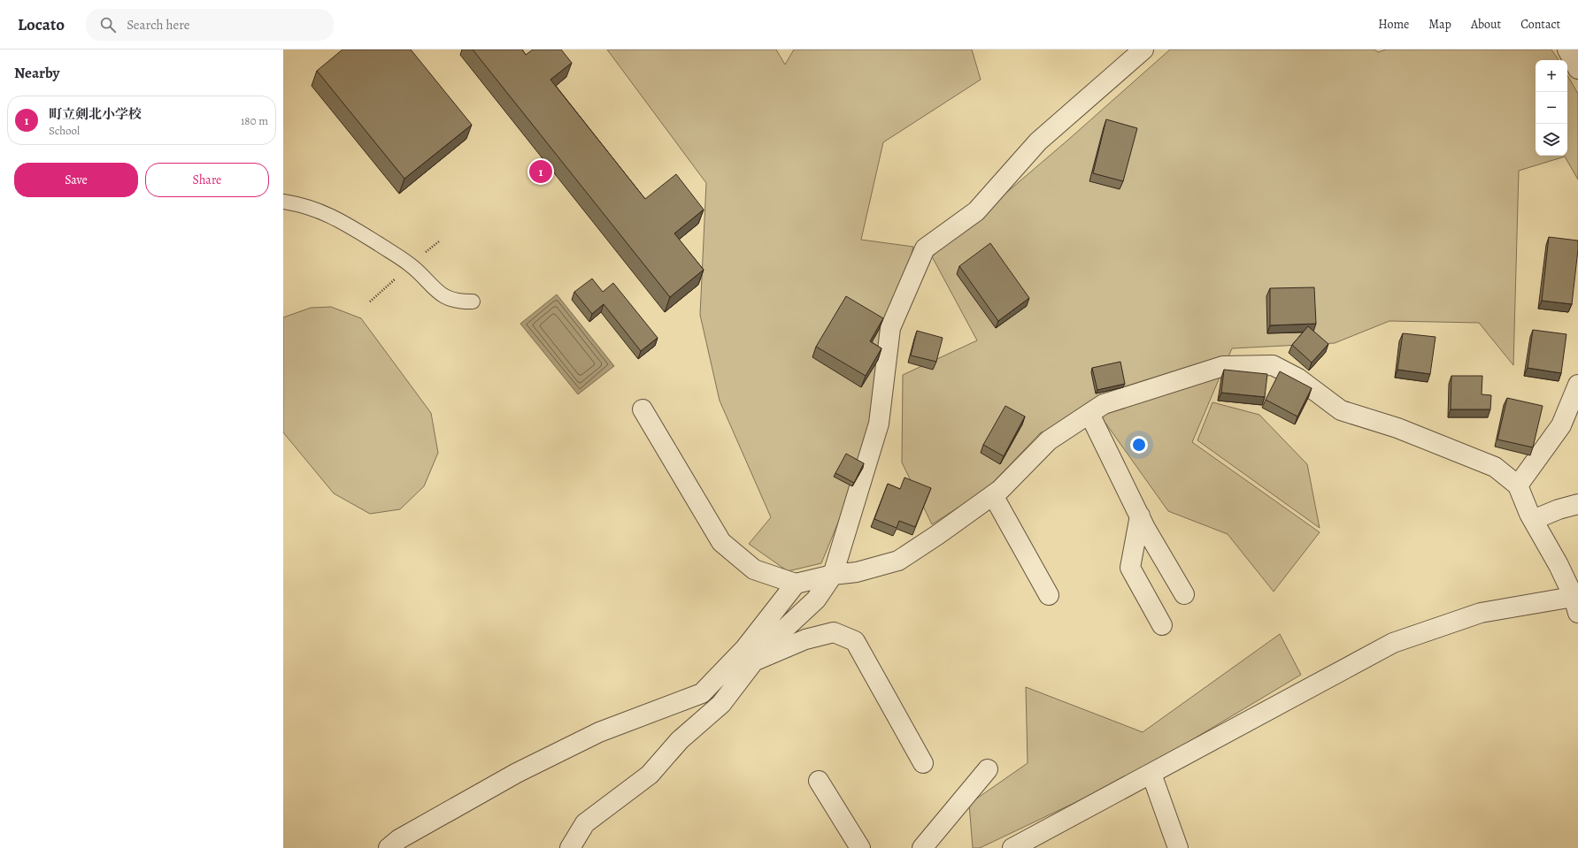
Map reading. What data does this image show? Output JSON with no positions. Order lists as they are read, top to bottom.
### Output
{
  "page": {
    "header": "Locato",
    "search": "Search here",
    "nav": [
      "Home",
      "Map",
      "About",
      "Contact"
    ],
    "heading": "Nearby",
    "map_buttons": ["+", "−"],
    "list": [
      {
        "mark": "1",
        "name": "町立剣北小学校",
        "note": "School",
        "value": "180 m"
      }
    ],
    "buttons": ["Save", "Share"],
    "pins": "1"
  }
}
